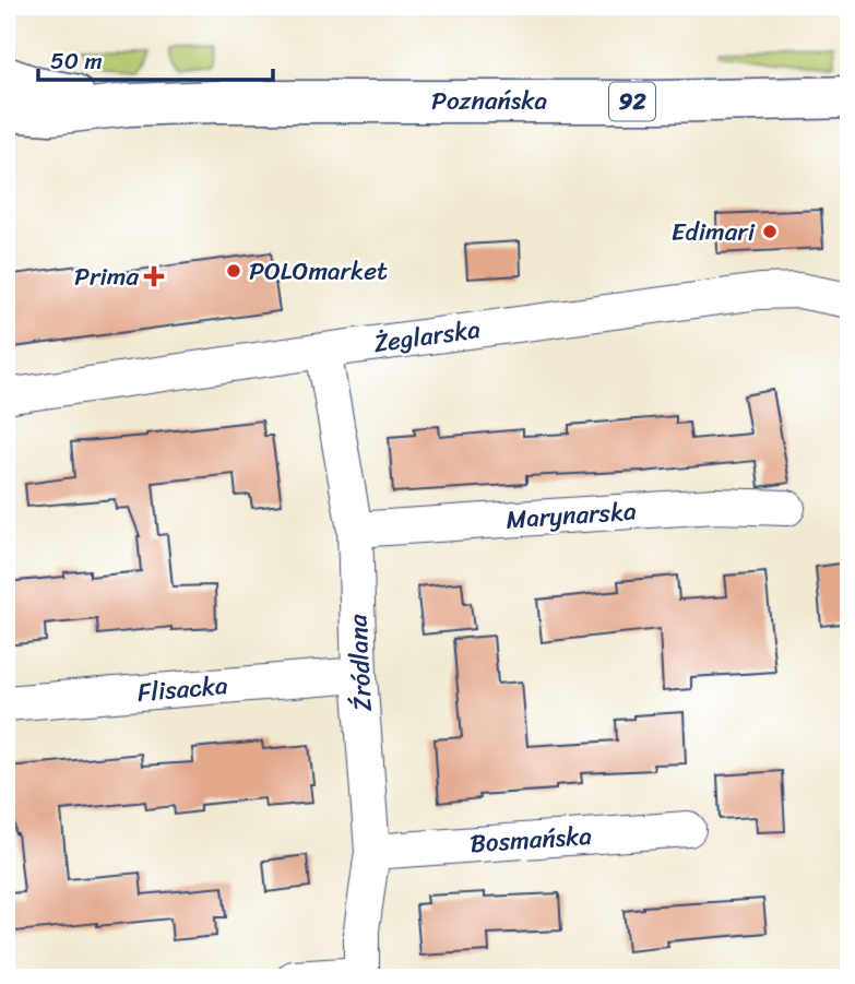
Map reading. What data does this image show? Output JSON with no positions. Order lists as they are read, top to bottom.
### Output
{
  "streets": {
    "main road": ["Poznańska", "92"],
    "street": [
      "Żeglarska",
      "Marynarska",
      "Źródlana",
      "Flisacka",
      "Bosmańska"
    ]
  },
  "crossings": [
    ["Żeglarska", "Źródlana"],
    ["Marynarska", "Źródlana"],
    ["Źródlana", "Flisacka"],
    ["Źródlana", "Bosmańska"]
  ],
  "places": {
    "other": ["Edimari", "POLOmarket"],
    "health": ["Prima"]
  },
  "scale_bar": "50 m"
}
